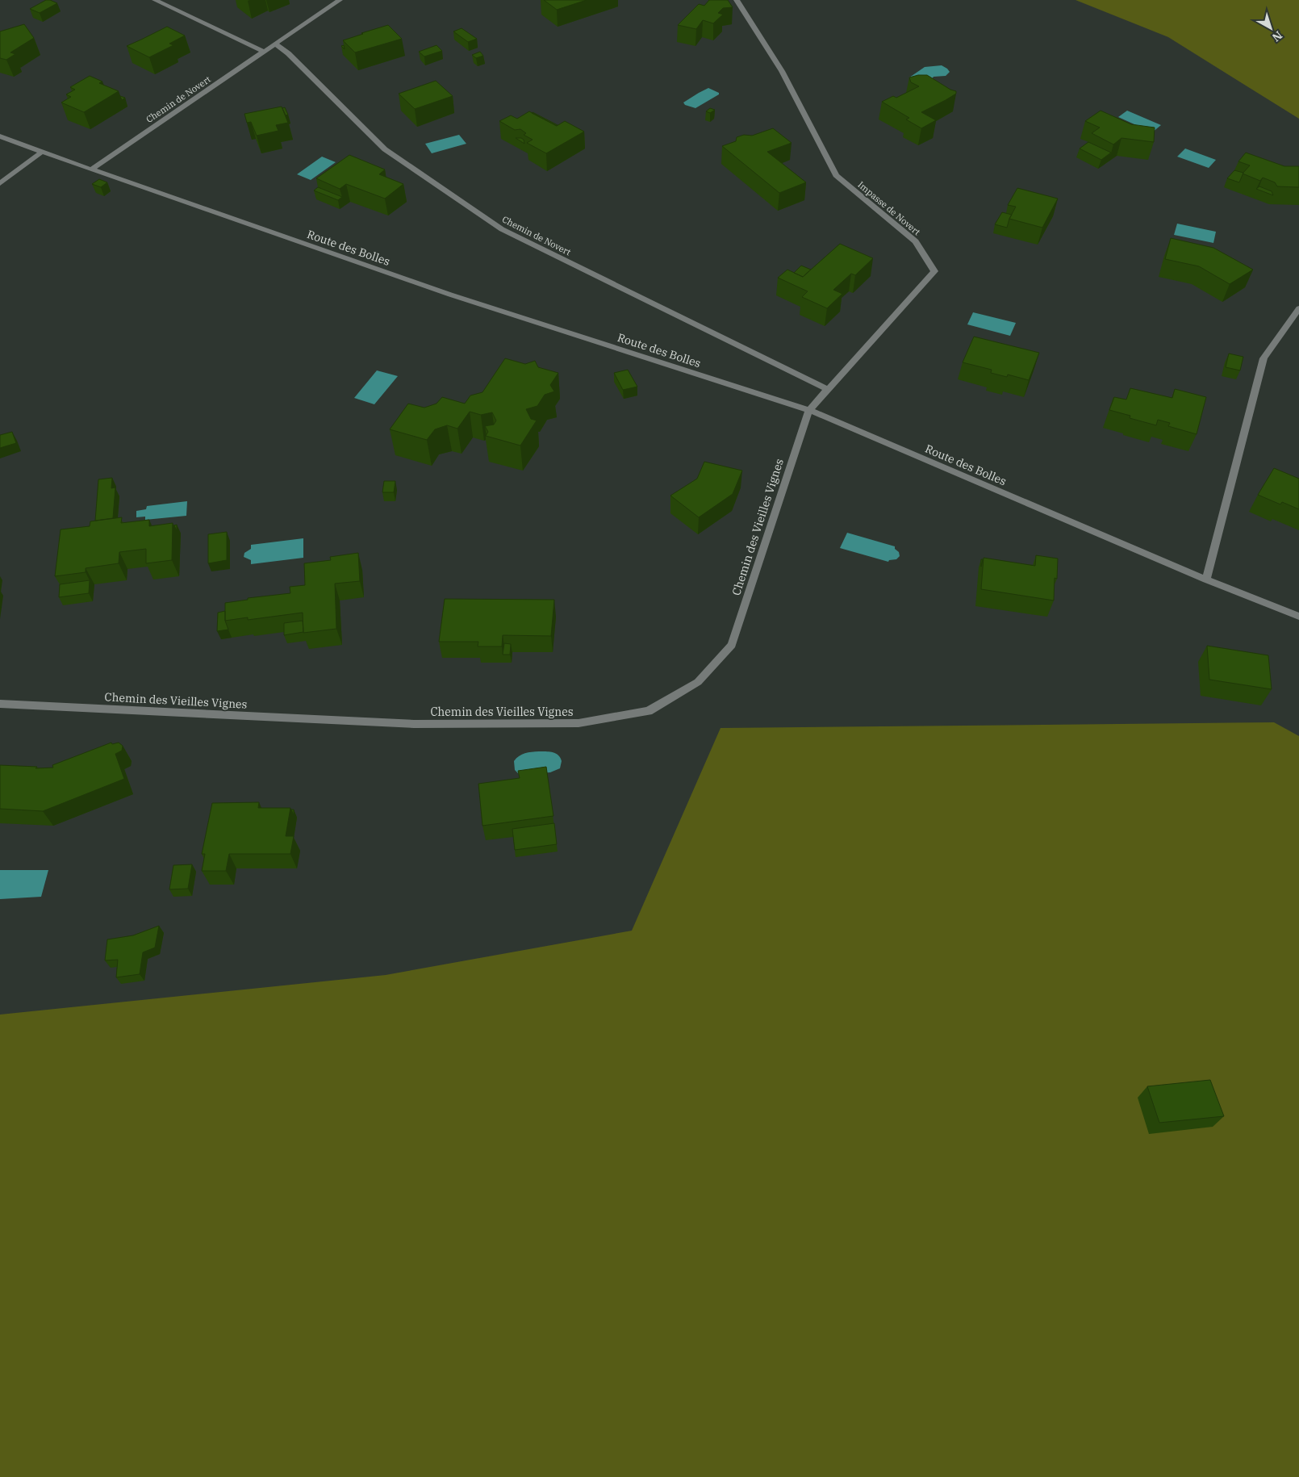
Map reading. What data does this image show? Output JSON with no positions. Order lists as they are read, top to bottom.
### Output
{
  "streets": {
    "street": [
      "Chemin de Novert",
      "Impasse de Novert",
      "Route des Bolles",
      "Chemin des Vieilles Vignes"
    ]
  },
  "crossings": [
    ["Chemin de Novert", "Impasse de Novert"],
    ["Chemin de Novert", "Route des Bolles"],
    ["Impasse de Novert", "Route des Bolles"],
    ["Impasse de Novert", "Chemin des Vieilles Vignes"],
    ["Route des Bolles", "Chemin des Vieilles Vignes"]
  ],
  "north": "bottom right"
}
